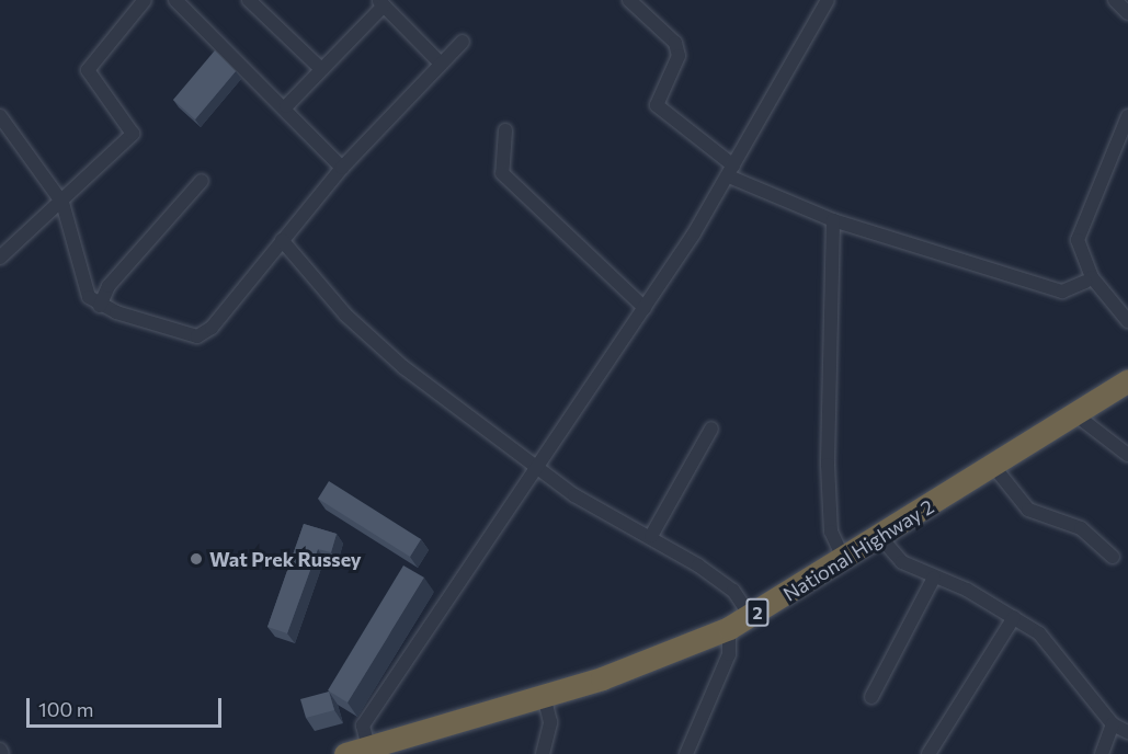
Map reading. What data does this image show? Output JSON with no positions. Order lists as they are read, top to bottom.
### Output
{
  "streets": {
    "highway": ["National Highway 2", "2"]
  },
  "places": ["Wat Prek Russey"],
  "scale_bar": "100 m"
}
